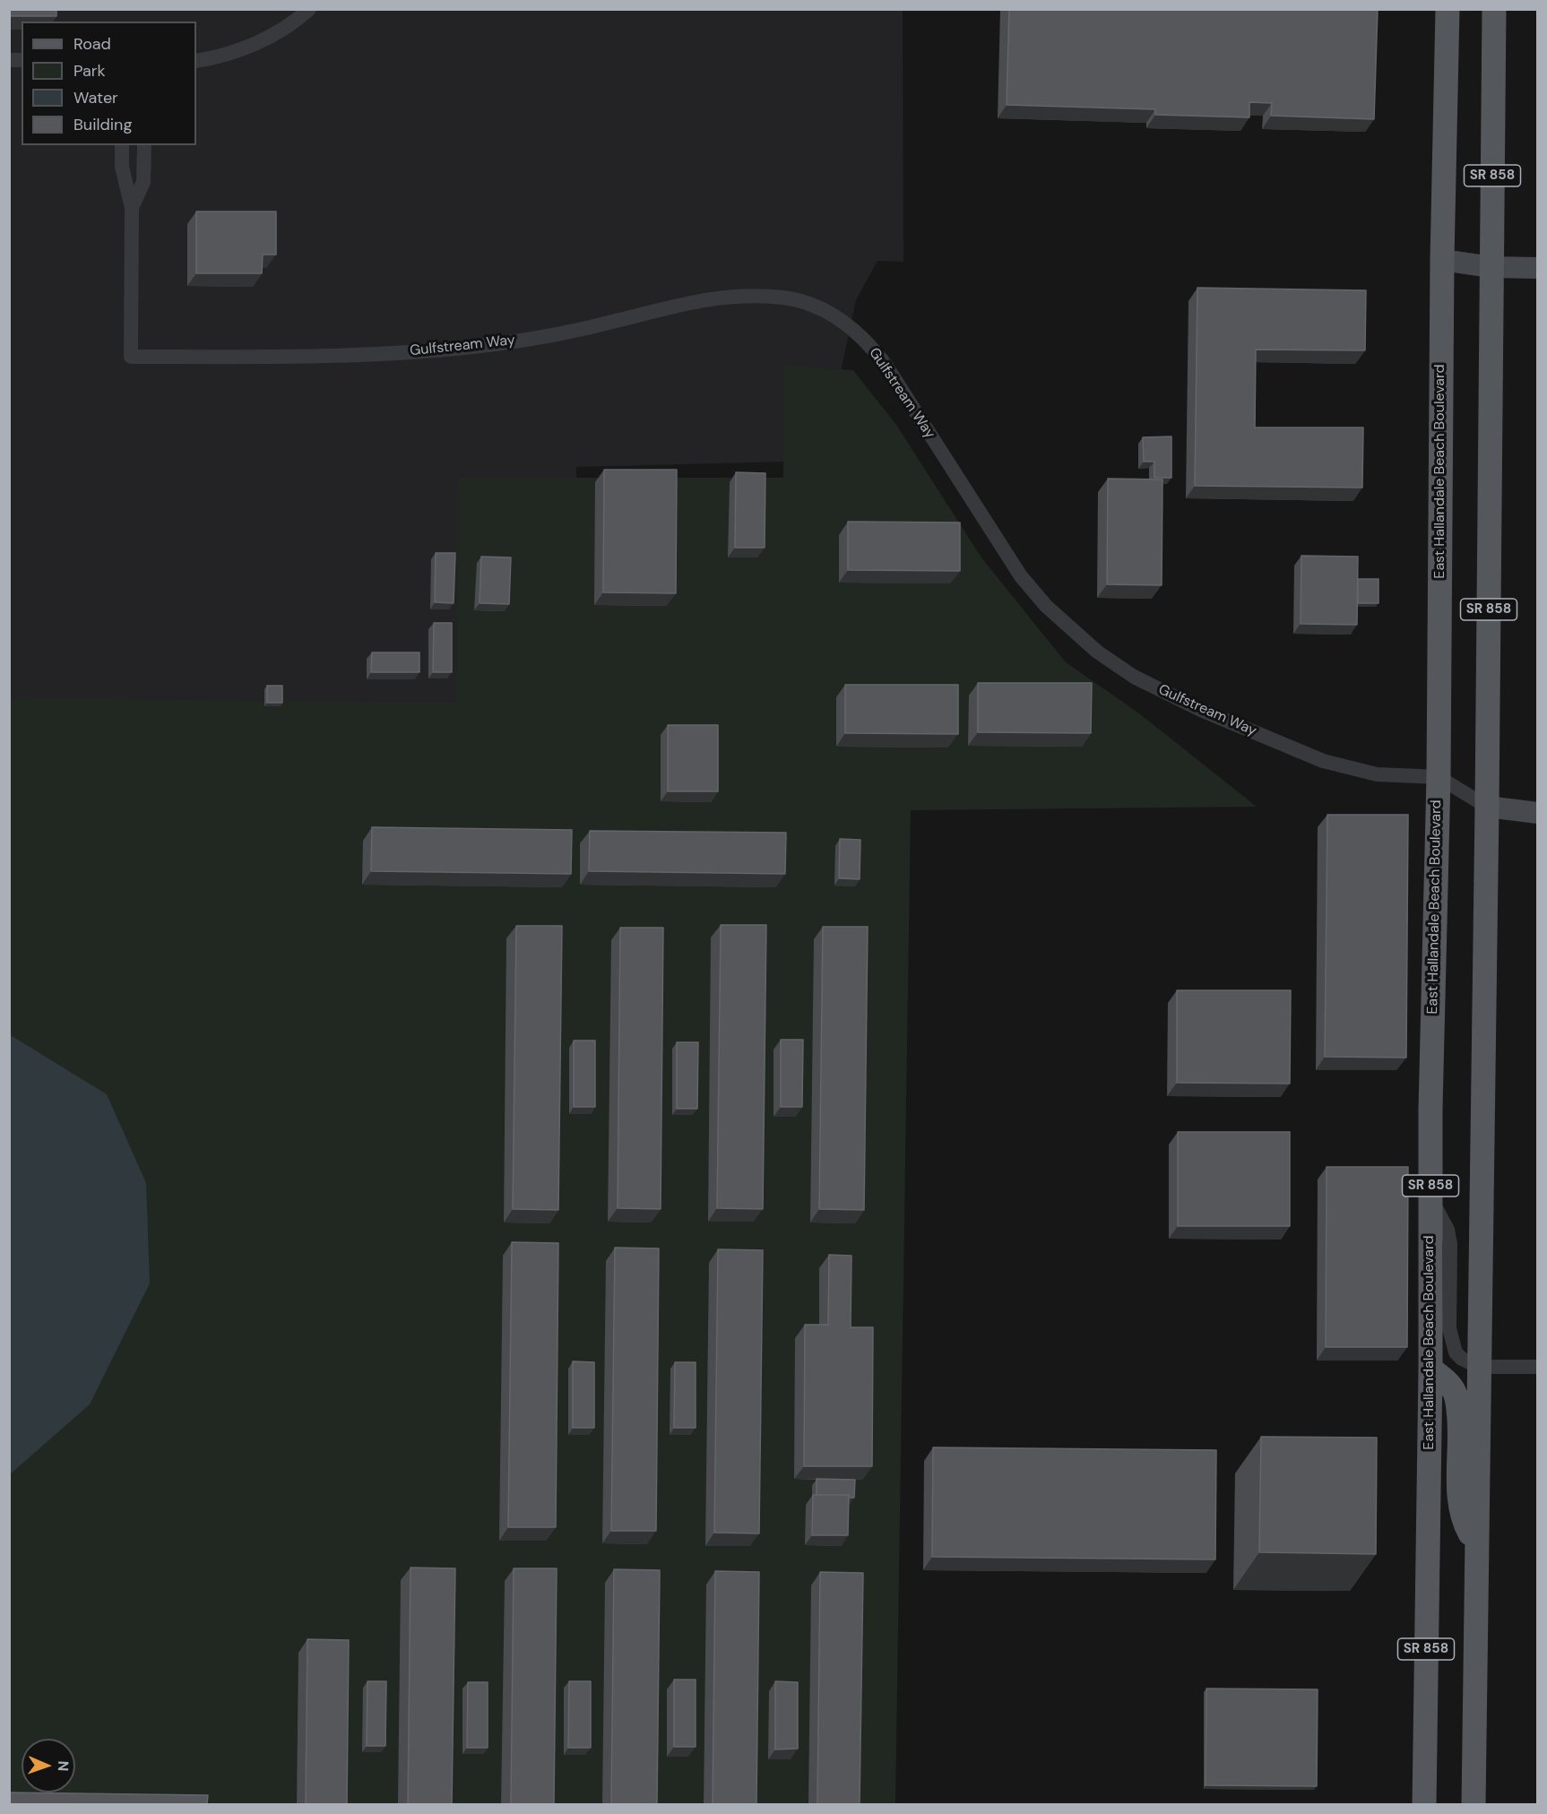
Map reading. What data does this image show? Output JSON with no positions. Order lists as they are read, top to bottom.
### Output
{
  "streets": {
    "main road": ["SR 858", "East Hallandale Beach Boulevard"],
    "street": ["Gulfstream Way"]
  },
  "crossings": [
    ["SR 858", "Gulfstream Way"],
    ["Gulfstream Way", "East Hallandale Beach Boulevard"]
  ],
  "legend": [
    "Road",
    "Park",
    "Water",
    "Building"
  ],
  "north": "right"
}
